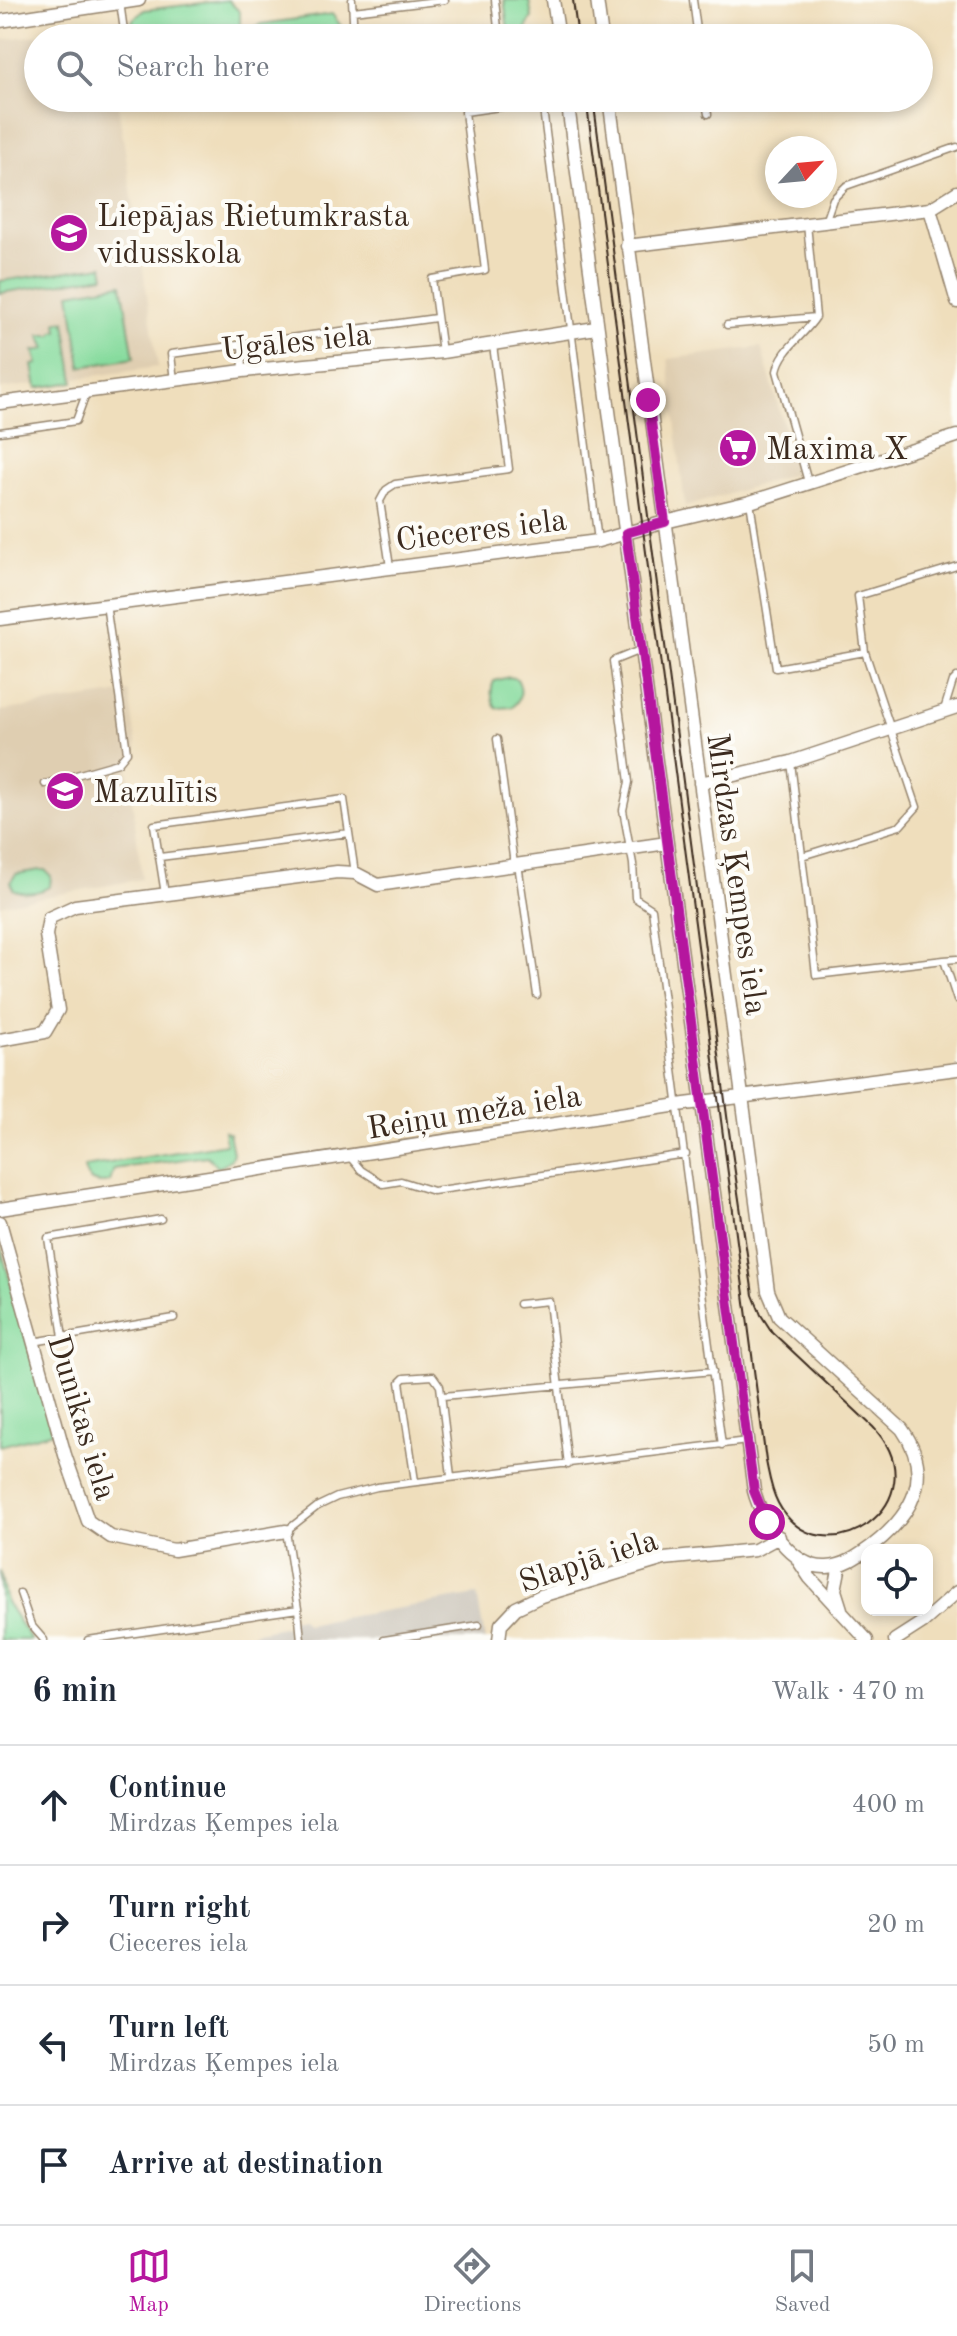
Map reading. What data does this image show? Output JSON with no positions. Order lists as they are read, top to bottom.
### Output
{
  "streets": {
    "street": [
      "Ugāles iela",
      "Cieceres iela",
      "Mirdzas Ķempes iela",
      "Reiņu meža iela",
      "Dunikas iela",
      "Slapjā iela"
    ]
  },
  "crossings": [
    ["Ugāles iela", "Mirdzas Ķempes iela"],
    ["Cieceres iela", "Mirdzas Ķempes iela"],
    ["Mirdzas Ķempes iela", "Reiņu meža iela"],
    ["Mirdzas Ķempes iela", "Slapjā iela"]
  ],
  "places": {
    "school or university": ["Liepājas Rietumkrasta vidusskola", "Mazulītis"],
    "supermarket": ["Maxima X"]
  },
  "north": "top right",
  "page": {
    "search": "Search here",
    "heading": ["6 min", "Walk · 470 m"],
    "list": [
      ["Continue", "Mirdzas Ķempes iela", "400 m"],
      ["Turn right", "Cieceres iela", "20 m"],
      ["Turn left", "Mirdzas Ķempes iela", "50 m"],
      "Arrive at destination"
    ],
    "nav": ["Map", "Directions", "Saved"]
  }
}
